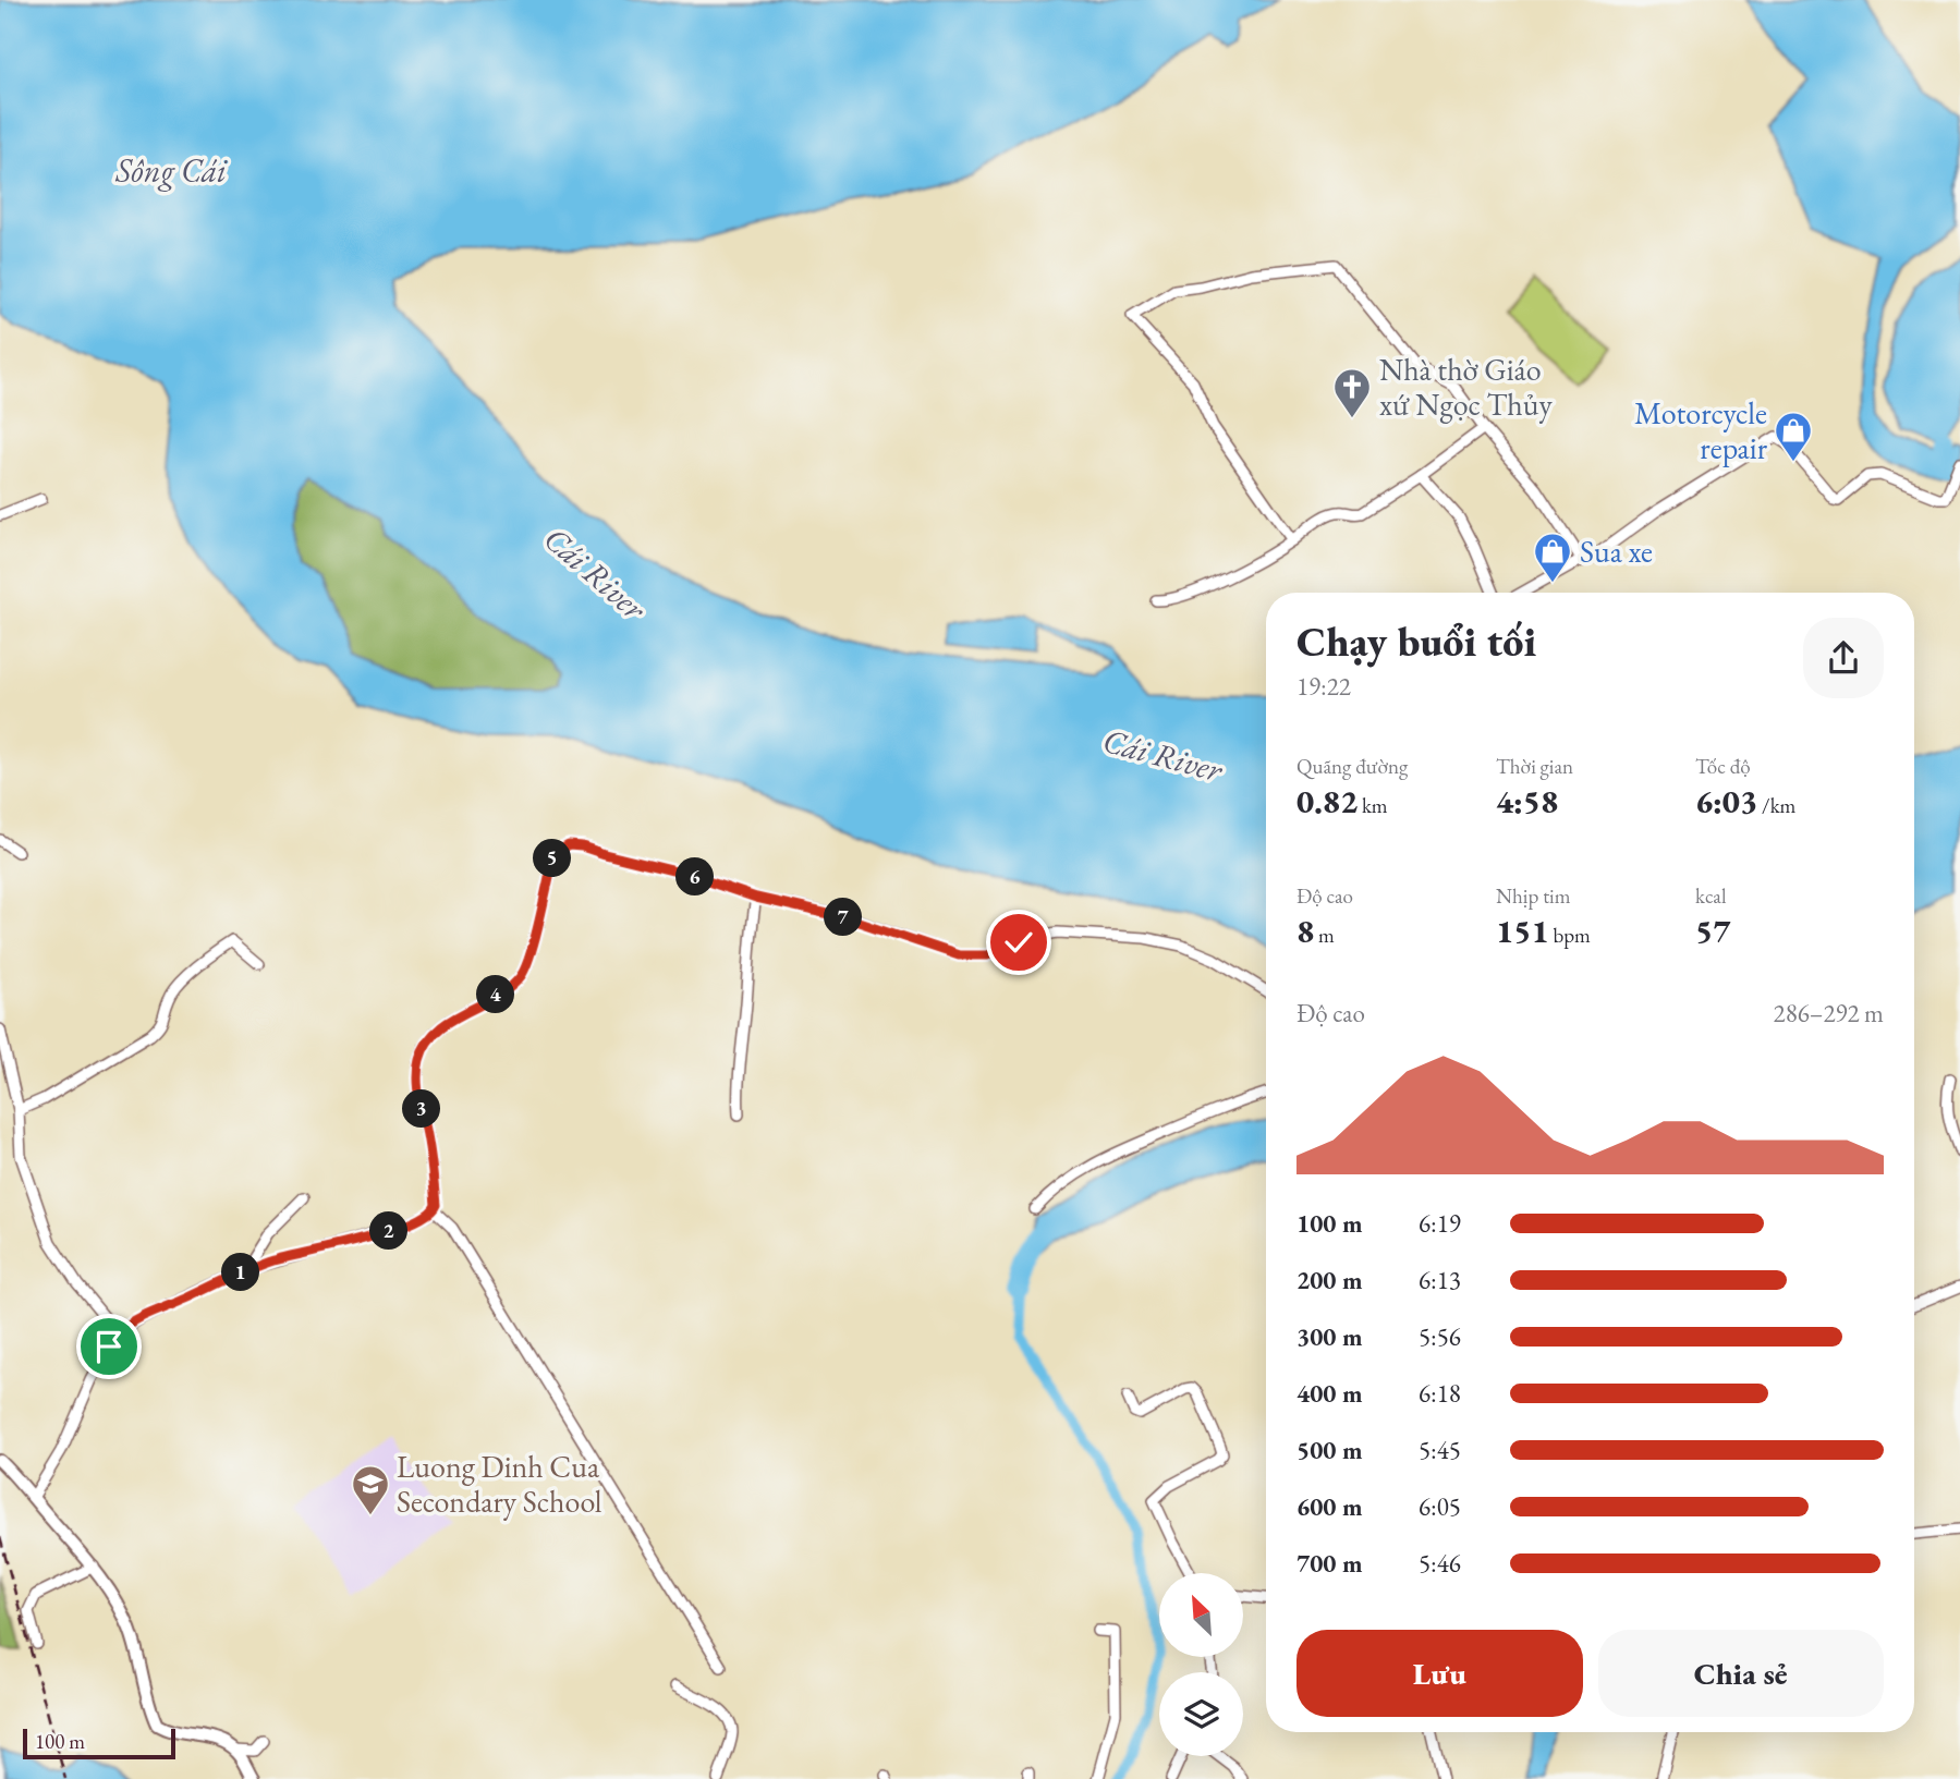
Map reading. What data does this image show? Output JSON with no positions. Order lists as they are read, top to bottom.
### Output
{
  "water": ["Sông Cái", "Cái River"],
  "places": {
    "church": ["Nhà thờ Giáo xứ Ngọc Thủy"],
    "shop": ["Motorcycle repair", "Sua xe"],
    "school or university": ["Luong Dinh Cua Secondary School"]
  },
  "scale_bar": "100 m",
  "north": "top left",
  "page": {
    "heading": ["Chạy buổi tối", "19:22"],
    "stats": [
      ["Quãng đường", "0.82 km"],
      ["Thời gian", "4:58"],
      ["Tốc độ", "6:03 /km"],
      ["Độ cao", "8 m"],
      ["Nhịp tim", "151 bpm"],
      ["kcal", "57"]
    ],
    "pins": [
      "5",
      "6",
      "7",
      "4",
      "3",
      "2",
      "1"
    ],
    "chart": ["Độ cao", "286–292 m"],
    "list": [
      {
        "name": "100 m",
        "note": "6:19"
      },
      {
        "name": "200 m",
        "note": "6:13"
      },
      {
        "name": "300 m",
        "note": "5:56"
      },
      {
        "name": "400 m",
        "note": "6:18"
      },
      {
        "name": "500 m",
        "note": "5:45"
      },
      {
        "name": "600 m",
        "note": "6:05"
      },
      {
        "name": "700 m",
        "note": "5:46"
      }
    ],
    "buttons": ["Lưu", "Chia sẻ"],
    "scale": "100 m"
  }
}
